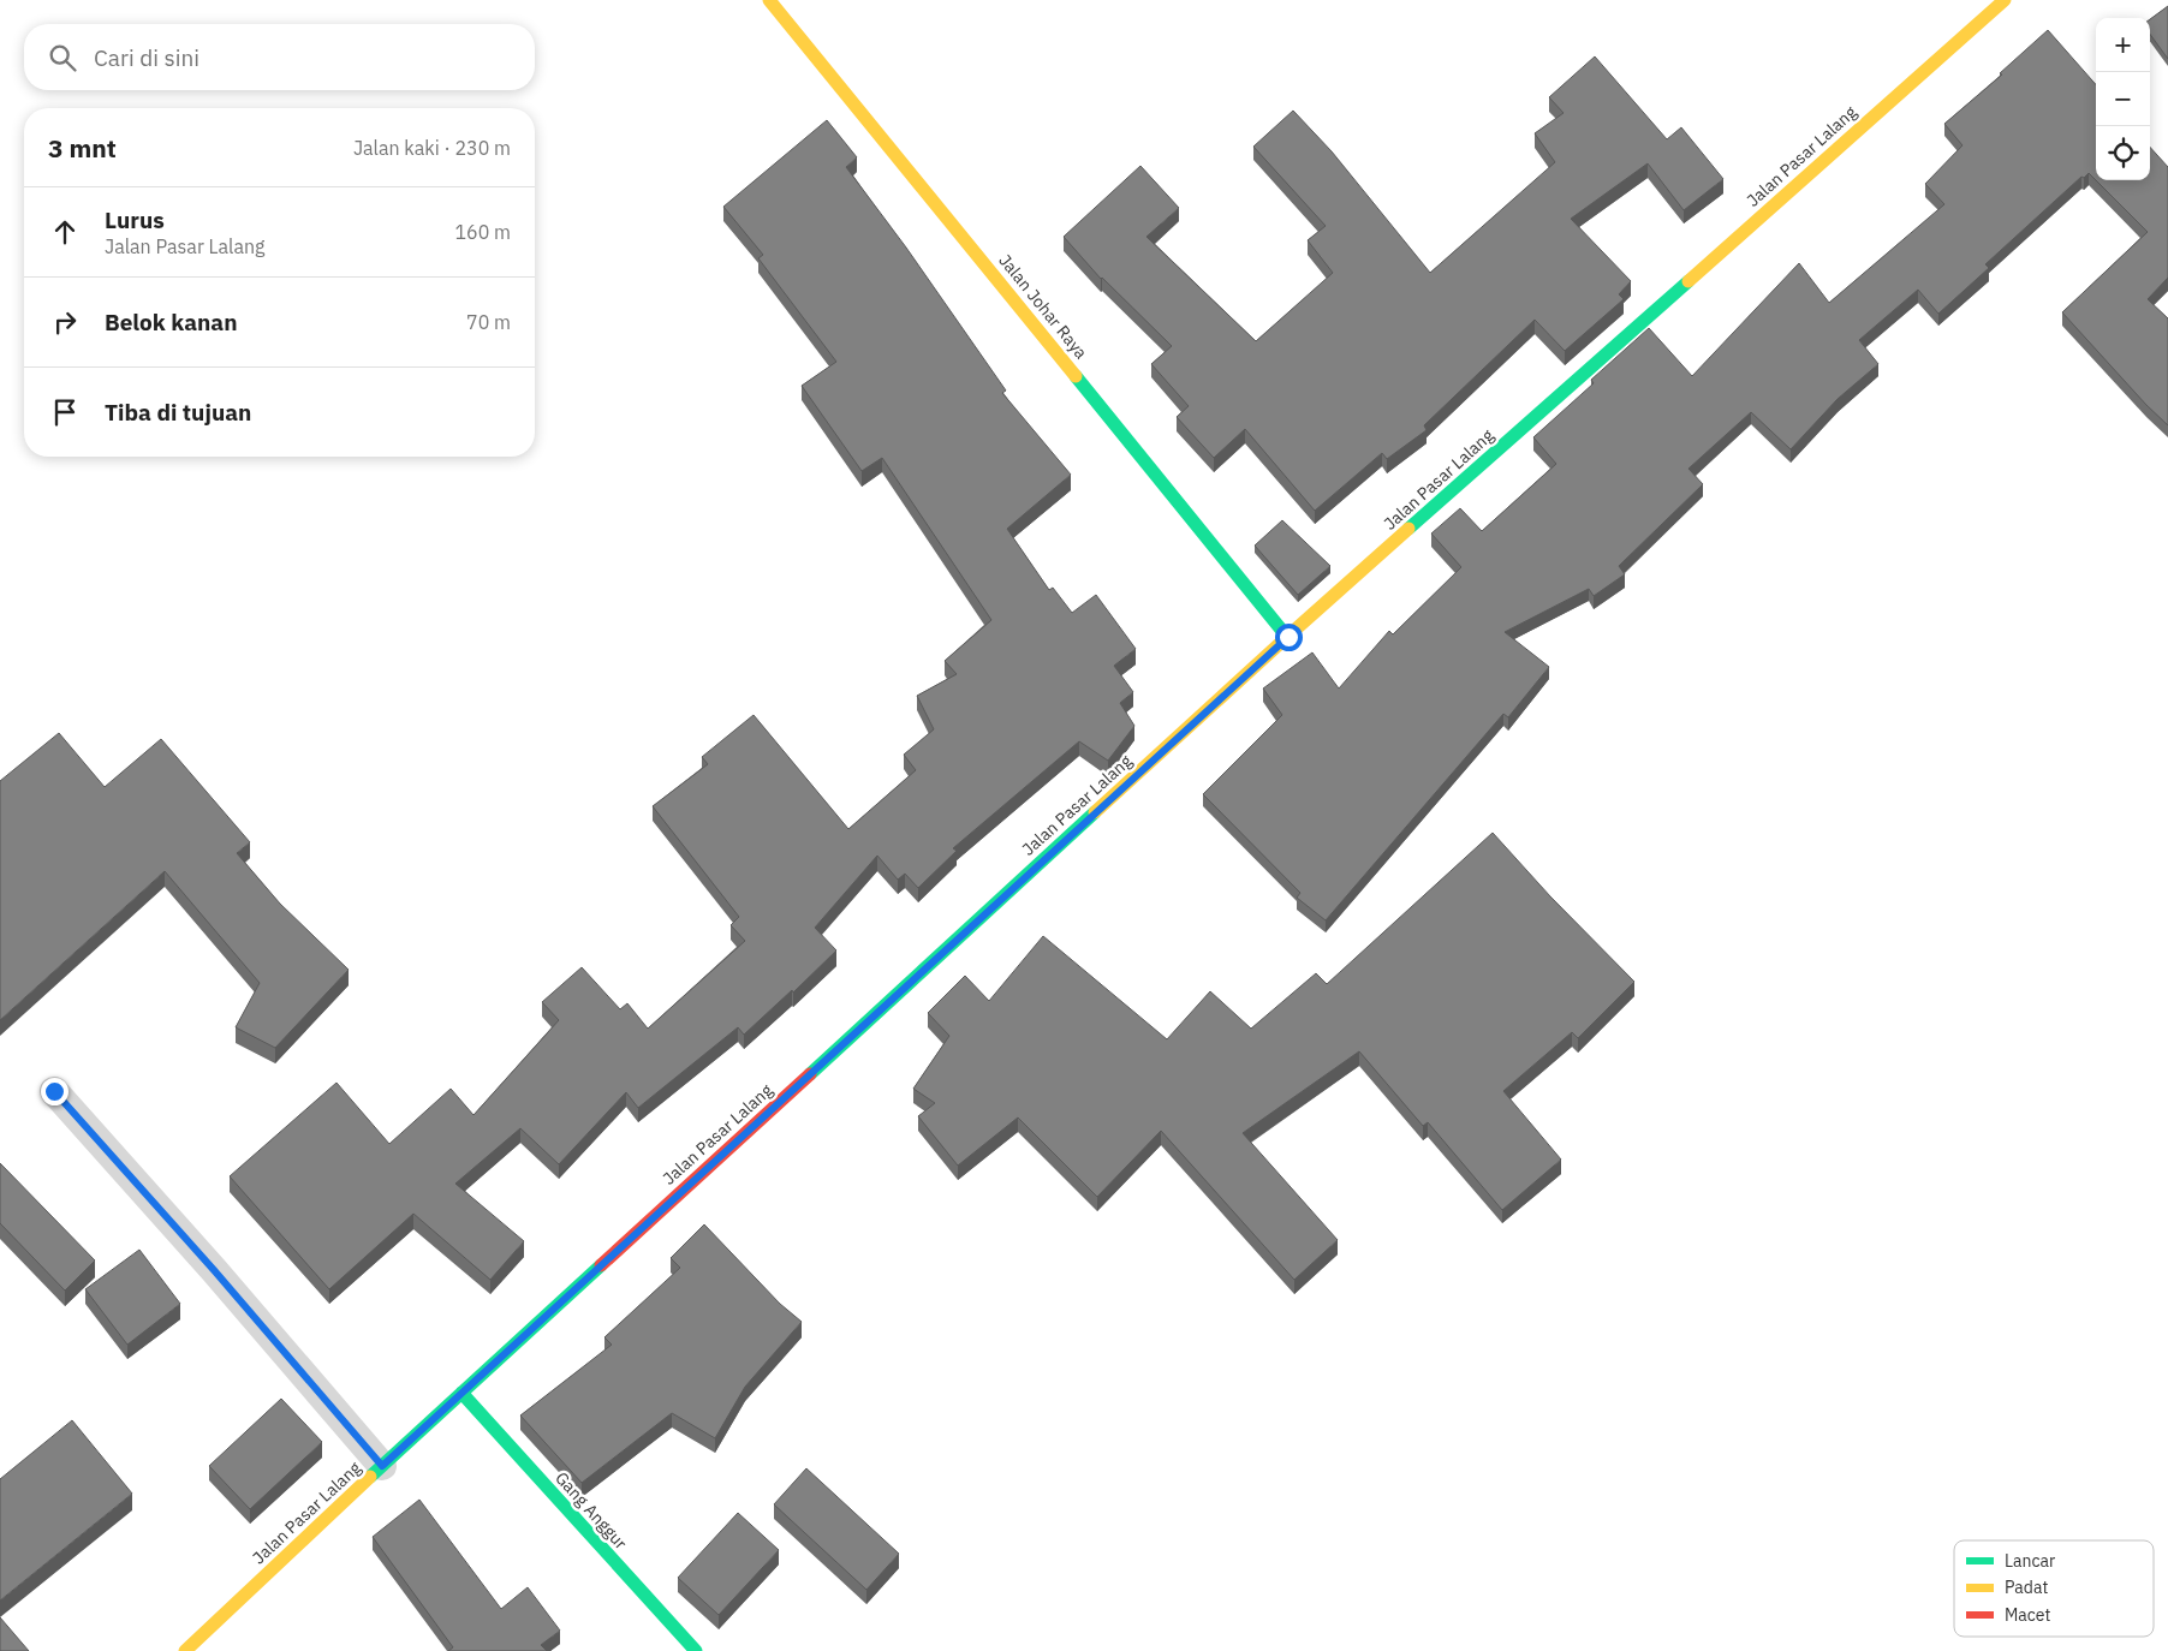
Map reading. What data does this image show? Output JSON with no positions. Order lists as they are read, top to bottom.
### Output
{
  "streets": {
    "street": ["Jalan Pasar Lalang", "Jalan Johar Raya", "Gang Anggur"]
  },
  "crossings": [
    ["Jalan Pasar Lalang", "Jalan Johar Raya"],
    ["Jalan Pasar Lalang", "Gang Anggur"]
  ],
  "legend": ["Lancar", "Padat", "Macet"],
  "page": {
    "map_buttons": ["+", "−"],
    "search": "Cari di sini",
    "heading": ["3 mnt", "Jalan kaki · 230 m"],
    "list": [
      ["Lurus", "Jalan Pasar Lalang", "160 m"],
      ["Belok kanan", "70 m"],
      "Tiba di tujuan"
    ]
  }
}
